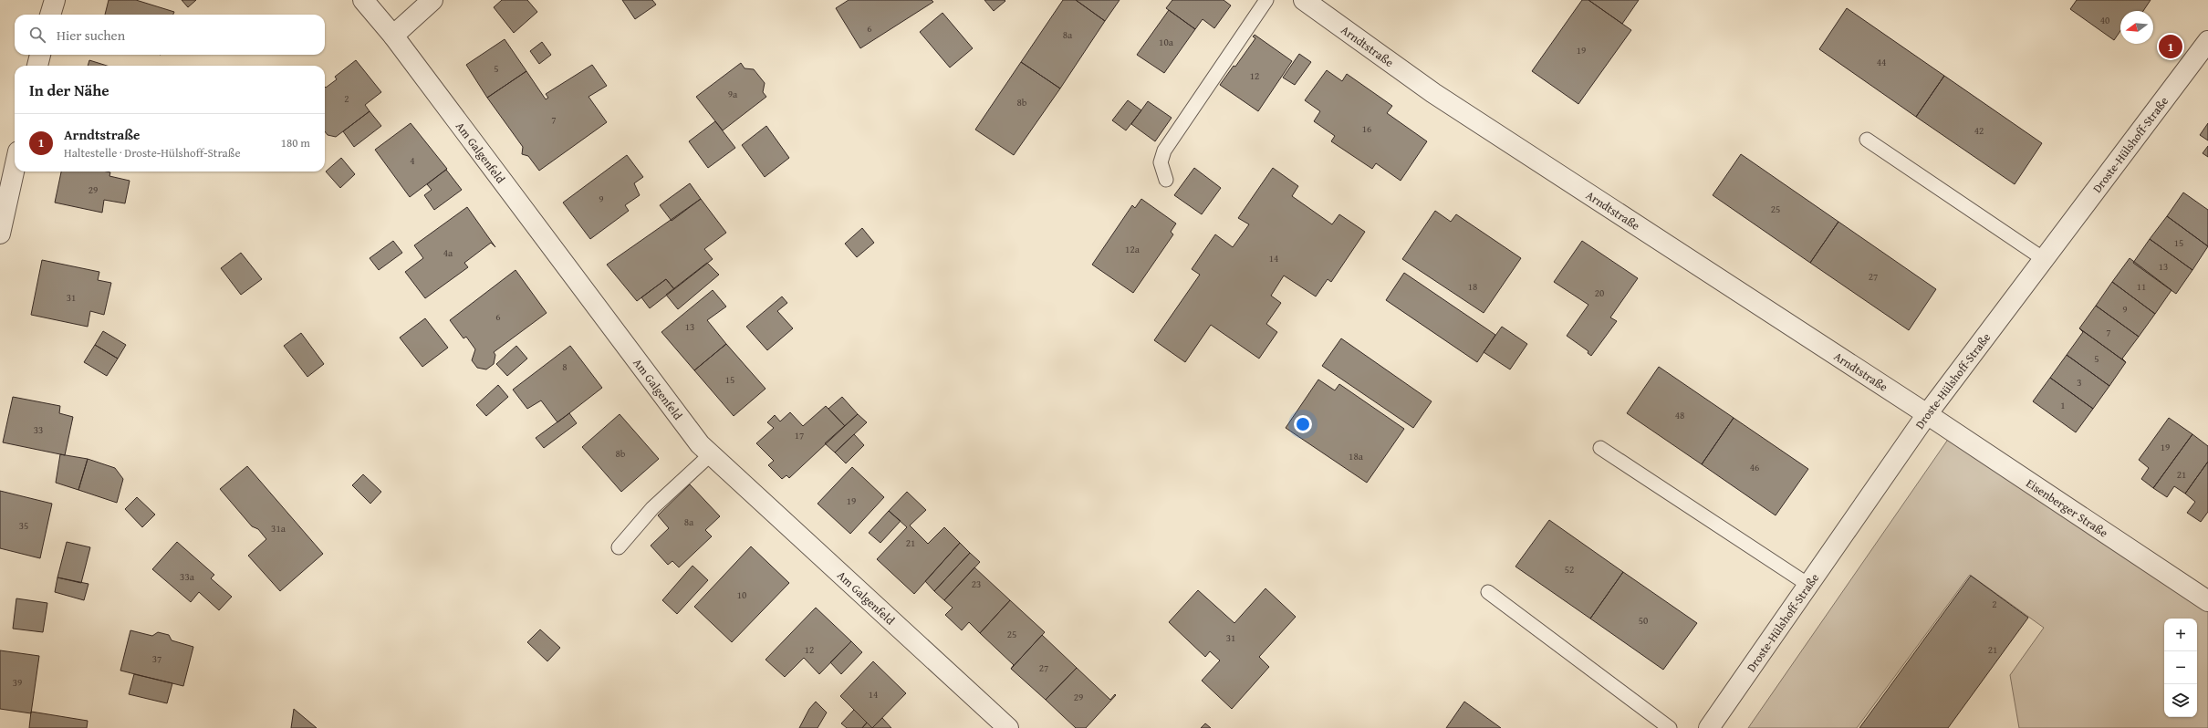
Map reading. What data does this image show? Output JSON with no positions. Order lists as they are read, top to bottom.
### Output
{
  "streets": {
    "street": [
      "Arndtstraße",
      "Droste-Hülshoff-Straße",
      "Am Galgenfeld",
      "Eisenberger Straße"
    ]
  },
  "crossings": [
    ["Arndtstraße", "Droste-Hülshoff-Straße"],
    ["Arndtstraße", "Eisenberger Straße"],
    ["Droste-Hülshoff-Straße", "Eisenberger Straße"]
  ],
  "house_numbers": [
    "40",
    "6",
    "8a",
    "10a",
    "19",
    "44",
    "5",
    "12",
    "9a",
    "2",
    "8b",
    "7",
    "16",
    "42",
    "4",
    "29",
    "9",
    "25",
    "15",
    "12a",
    "4a",
    "14",
    "13",
    "27",
    "18",
    "11",
    "20",
    "31",
    "9",
    "6",
    "13",
    "7",
    "5",
    "8",
    "15",
    "3",
    "1",
    "48",
    "33",
    "17",
    "19",
    "8b",
    "18a",
    "46",
    "21",
    "19",
    "8a",
    "35",
    "31a",
    "21",
    "52",
    "33a",
    "23",
    "10",
    "2",
    "50",
    "25",
    "31",
    "12",
    "21",
    "37",
    "27",
    "39",
    "14",
    "29"
  ],
  "north": "left",
  "page": {
    "search": "Hier suchen",
    "pins": "1",
    "heading": "In der Nähe",
    "list": [
      {
        "mark": "1",
        "name": "Arndtstraße",
        "note": "Haltestelle · Droste-Hülshoff-Straße",
        "value": "180 m"
      }
    ],
    "map_buttons": ["+", "−"]
  }
}
